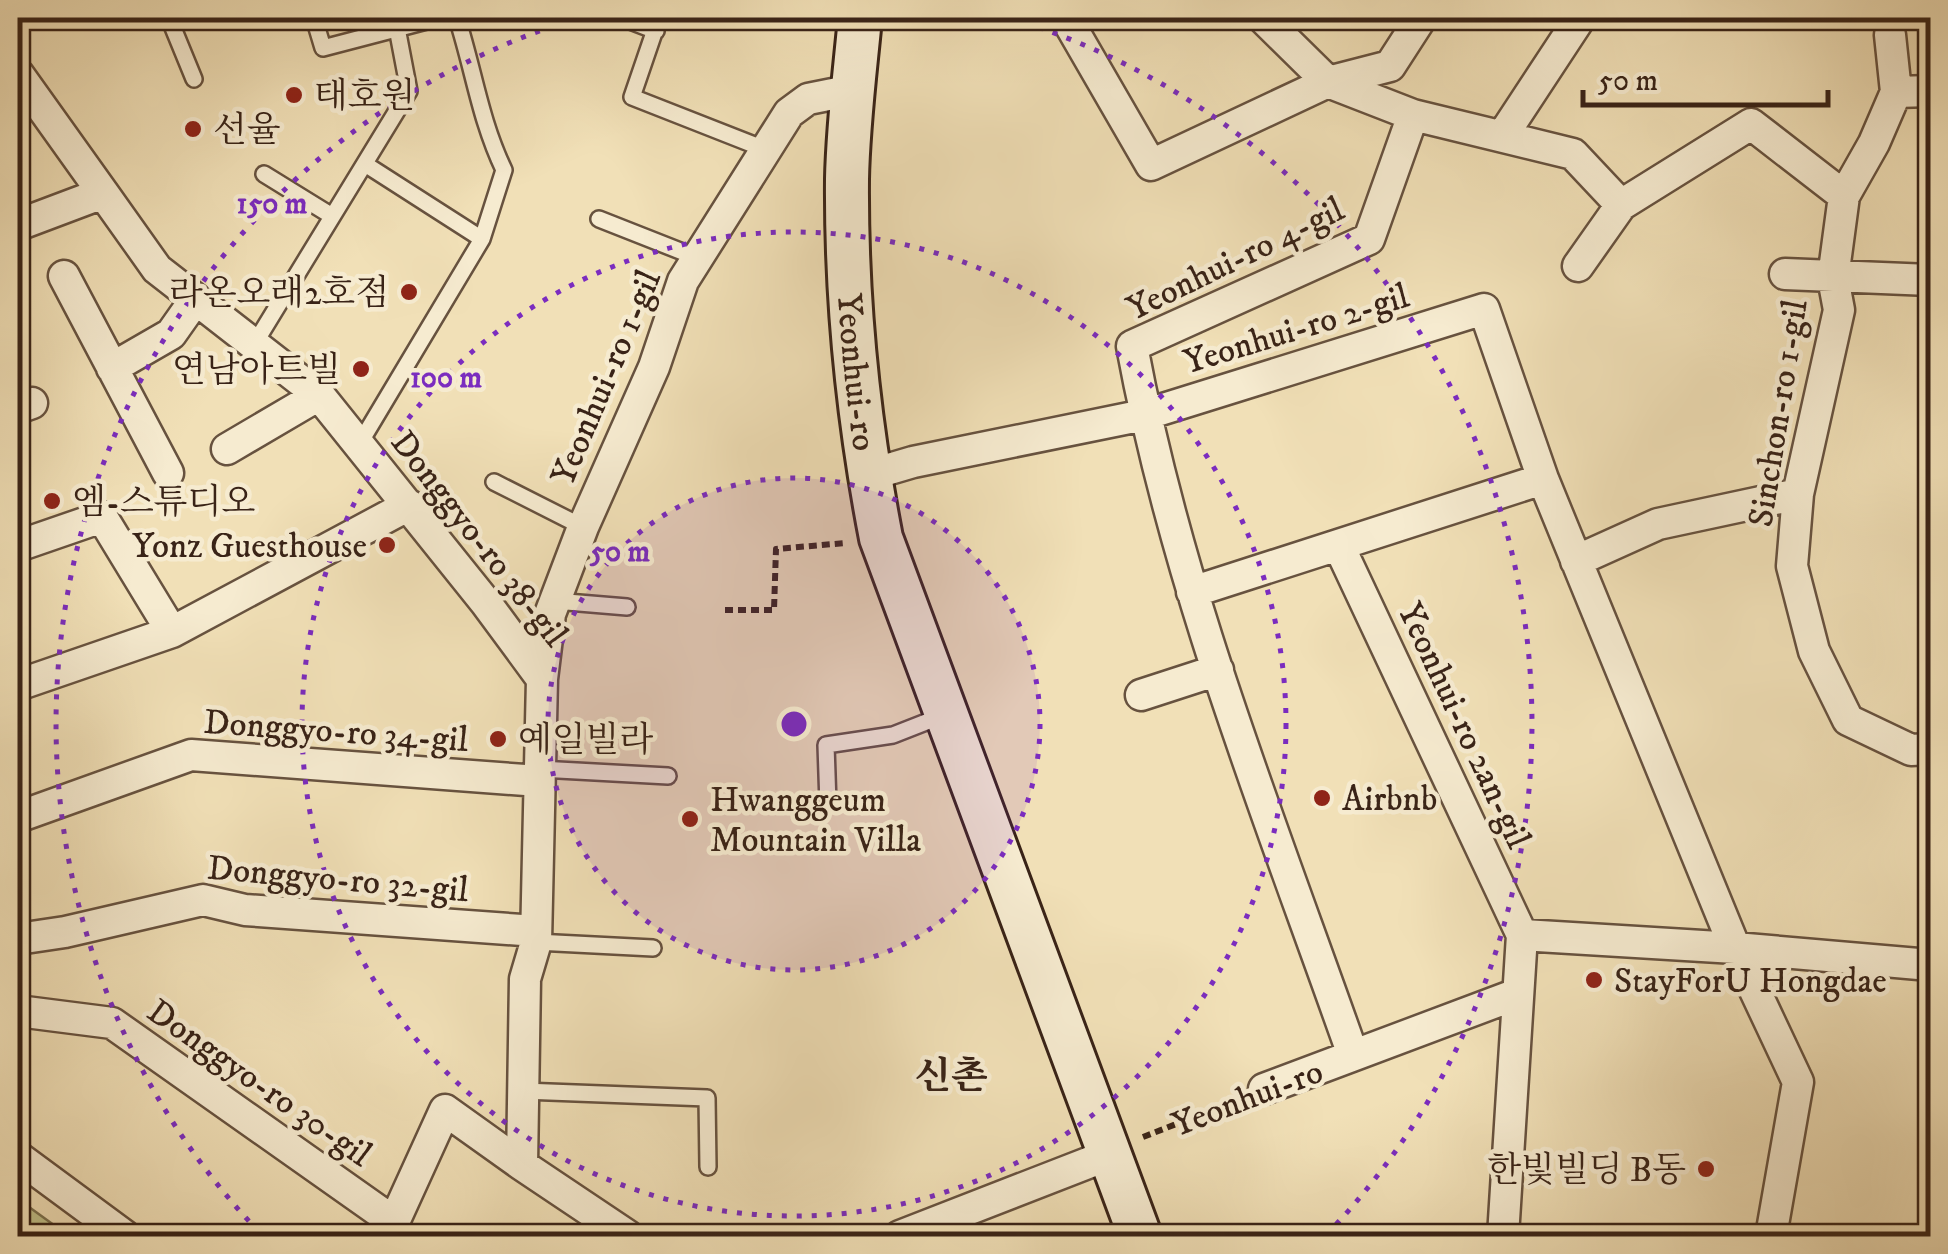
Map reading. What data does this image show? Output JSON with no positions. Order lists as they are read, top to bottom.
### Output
{
  "streets": {
    "main road": ["Yeonhui-ro"],
    "street": [
      "Yeonhui-ro 4-gil",
      "Yeonhui-ro 2-gil",
      "Yeonhui-ro 1-gil",
      "Sinchon-ro 1-gil",
      "Donggyo-ro 38-gil",
      "Yeonhui-ro 2an-gil",
      "Donggyo-ro 34-gil",
      "Donggyo-ro 32-gil",
      "Donggyo-ro 30-gil"
    ]
  },
  "crossings": [
    ["Yeonhui-ro 4-gil", "Yeonhui-ro 2-gil"],
    ["Yeonhui-ro 2-gil", "Yeonhui-ro"],
    ["Yeonhui-ro", "Yeonhui-ro 1-gil"],
    ["Yeonhui-ro 1-gil", "Donggyo-ro 38-gil"],
    ["Yeonhui-ro 1-gil", "Donggyo-ro 34-gil"],
    ["Yeonhui-ro 1-gil", "Donggyo-ro 32-gil"],
    ["Yeonhui-ro 1-gil", "Donggyo-ro 30-gil"]
  ],
  "districts": ["신촌"],
  "places": [
    "태호원",
    "선율",
    "라온오래2호점",
    "연남아트빌",
    "엠-스튜디오",
    "Yonz Guesthouse",
    "예일빌라",
    "Airbnb",
    "Hwanggeum Mountain Villa",
    "StayForU Hongdae",
    "한빛빌딩 B동"
  ],
  "scale_bar": "50 m",
  "rings": ["150 m", "100 m", "50 m"]
}
